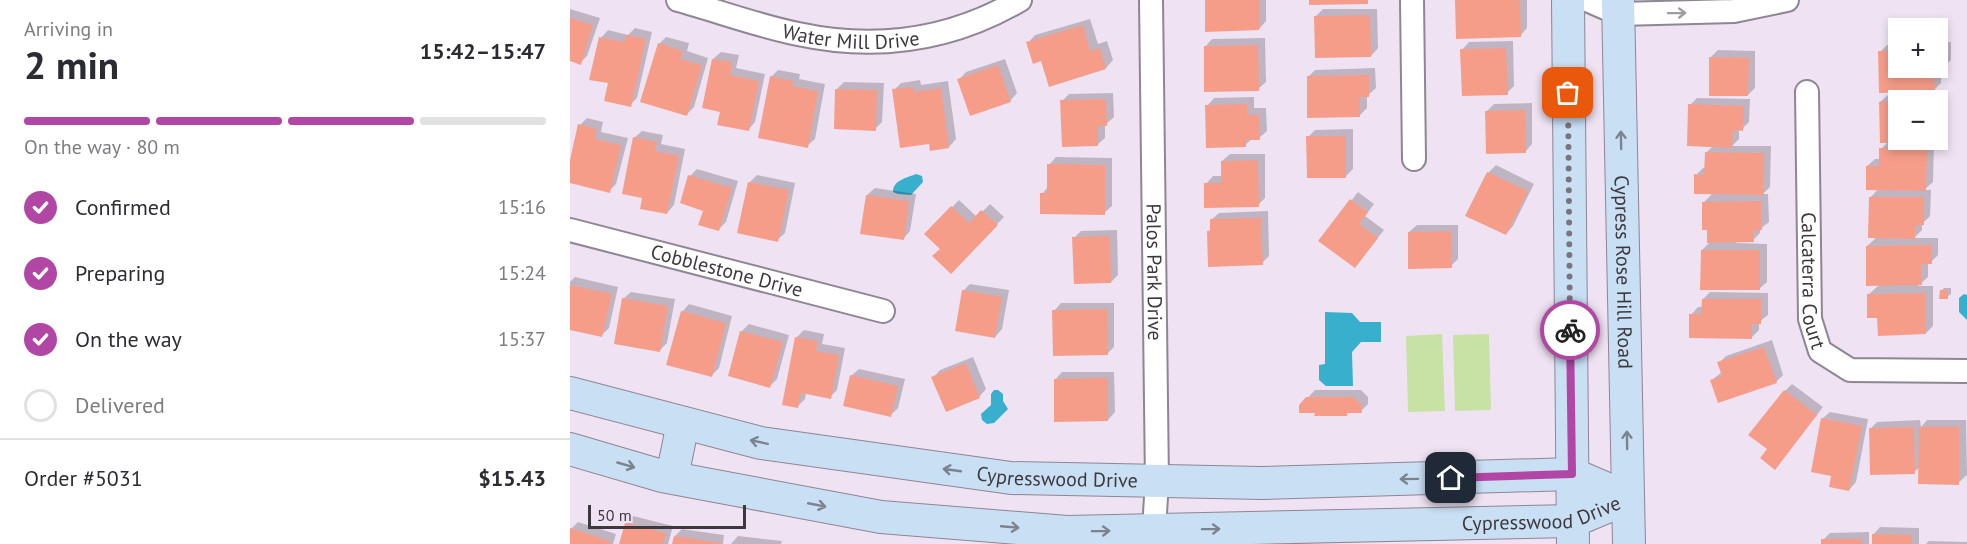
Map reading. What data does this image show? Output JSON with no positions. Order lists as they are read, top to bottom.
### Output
{
  "streets": {
    "main road": ["Cypress Rose Hill Road", "Cypresswood Drive"],
    "street": [
      "Water Mill Drive",
      "Cobblestone Drive",
      "Palos Park Drive",
      "Calcaterra Court"
    ]
  },
  "crossings": [
    ["Palos Park Drive", "Cypresswood Drive"],
    ["Cypress Rose Hill Road", "Cypresswood Drive"]
  ],
  "scale_bar": "50 m",
  "page": {
    "heading": ["2 min", "Arriving in", "15:42–15:47"],
    "panel": ["Order #5031", "$15.43"],
    "map_buttons": ["+", "−"],
    "bar": "On the way · 80 m",
    "list": [
      ["Confirmed", "15:16"],
      ["Preparing", "15:24"],
      ["On the way", "15:37"],
      "Delivered"
    ],
    "scale": "50 m"
  }
}
